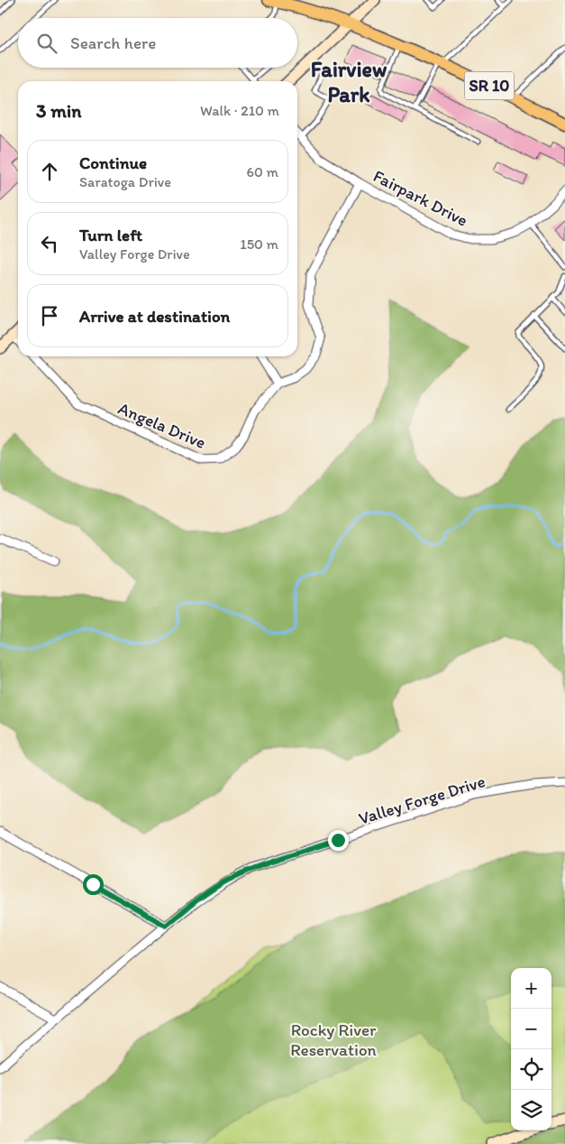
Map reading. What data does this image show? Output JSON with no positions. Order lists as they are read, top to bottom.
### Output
{
  "streets": {
    "main road": ["SR 10"],
    "street": ["Fairpark Drive", "Angela Drive", "Valley Forge Drive"]
  },
  "crossings": [
    ["Fairpark Drive", "Angela Drive"]
  ],
  "districts": ["Fairview Park"],
  "parks": ["Rocky River Reservation"],
  "page": {
    "search": "Search here",
    "heading": ["3 min", "Walk · 210 m"],
    "list": [
      ["Continue", "Saratoga Drive", "60 m"],
      ["Turn left", "Valley Forge Drive", "150 m"],
      "Arrive at destination"
    ],
    "map_buttons": ["+", "−"]
  }
}
